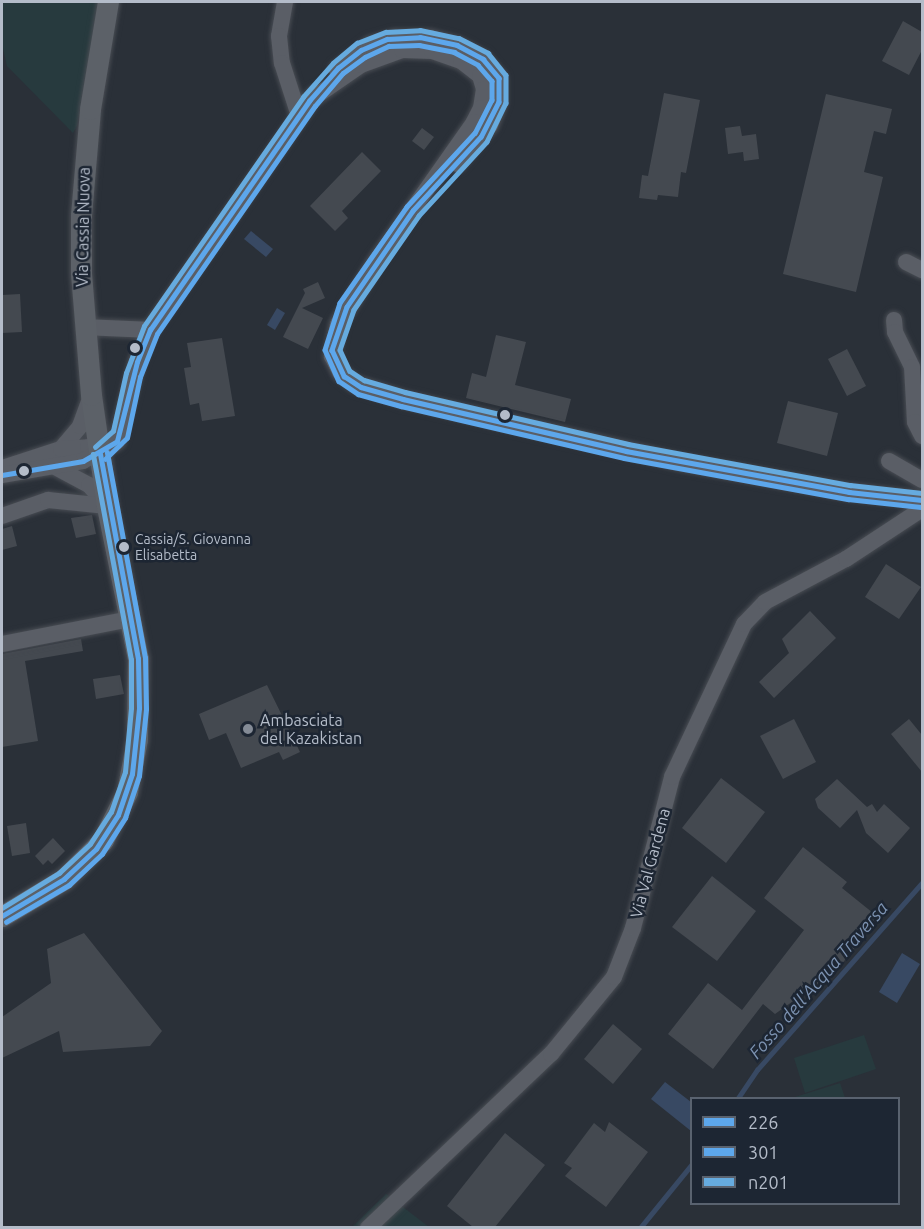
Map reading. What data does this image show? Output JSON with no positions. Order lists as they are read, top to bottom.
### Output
{
  "streets": {
    "main road": ["Via Cassia Nuova"],
    "street": ["Via Val Gardena"]
  },
  "water": ["Fosso dell'Acqua Traversa"],
  "places": ["Cassia/S. Giovanna Elisabetta", "Ambasciata del Kazakistan"],
  "lines": ["transit line n201", "transit line 226", "transit line 301"],
  "legend": ["226", "301", "n201"]
}
